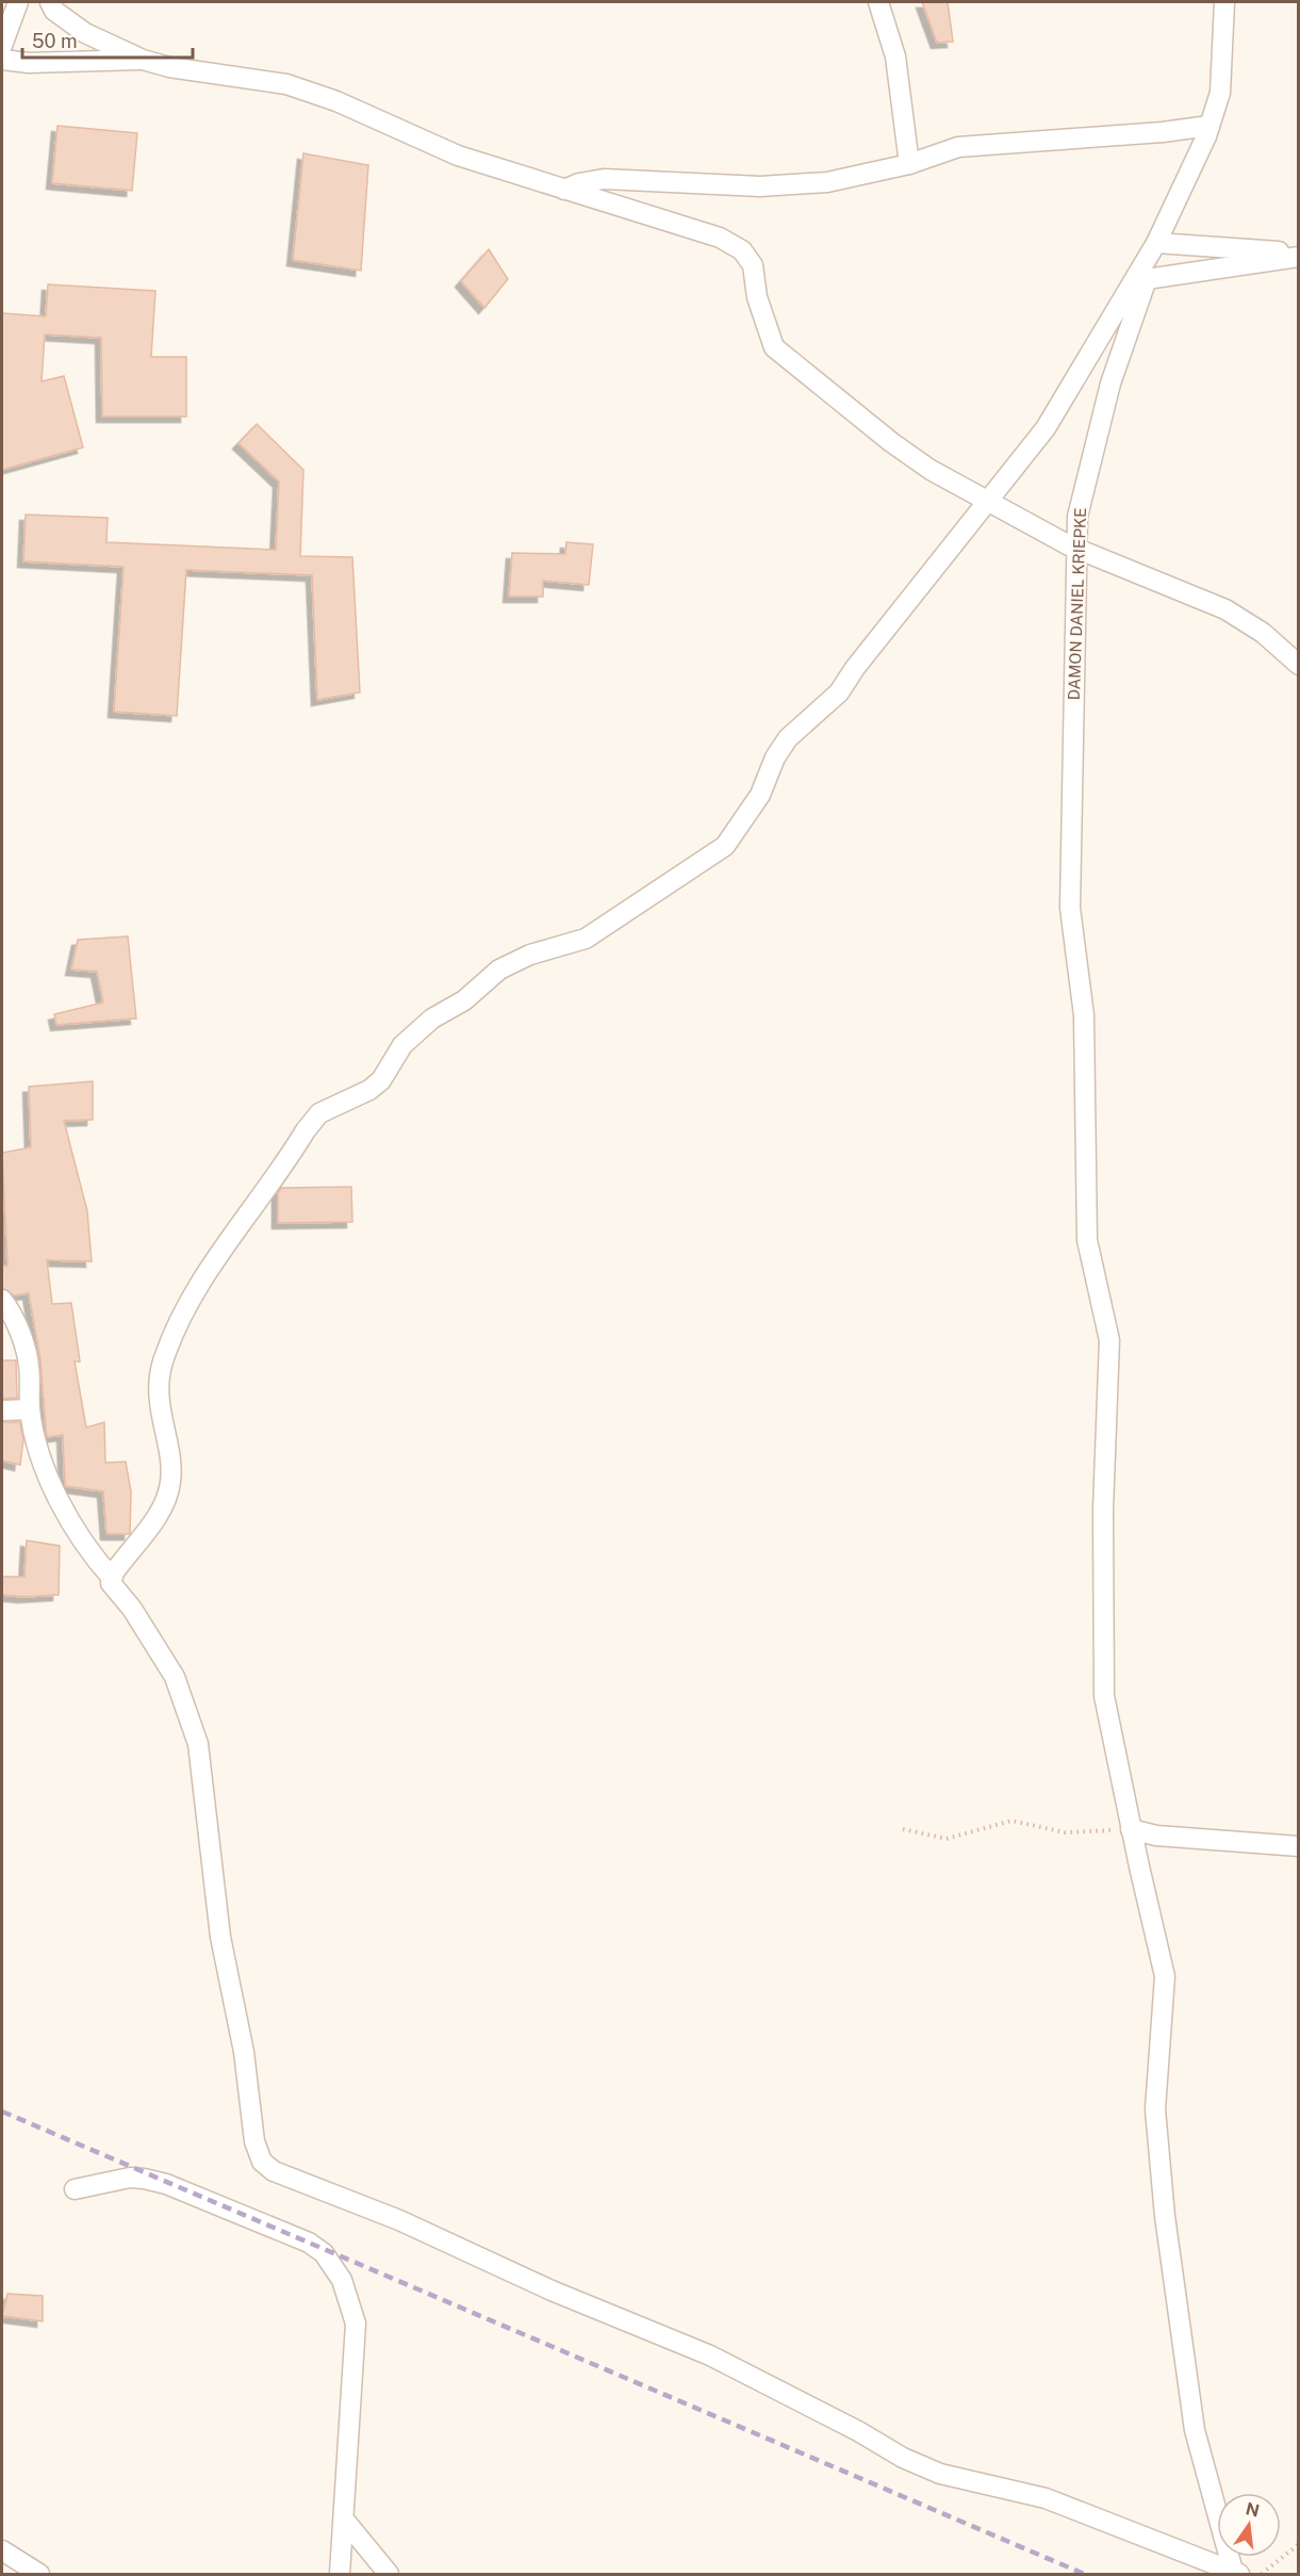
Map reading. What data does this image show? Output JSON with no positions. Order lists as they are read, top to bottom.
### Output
{
  "streets": {
    "street": ["DAMON DANIEL KRIEPKE"]
  },
  "scale_bar": "50 m",
  "north": "top"
}
